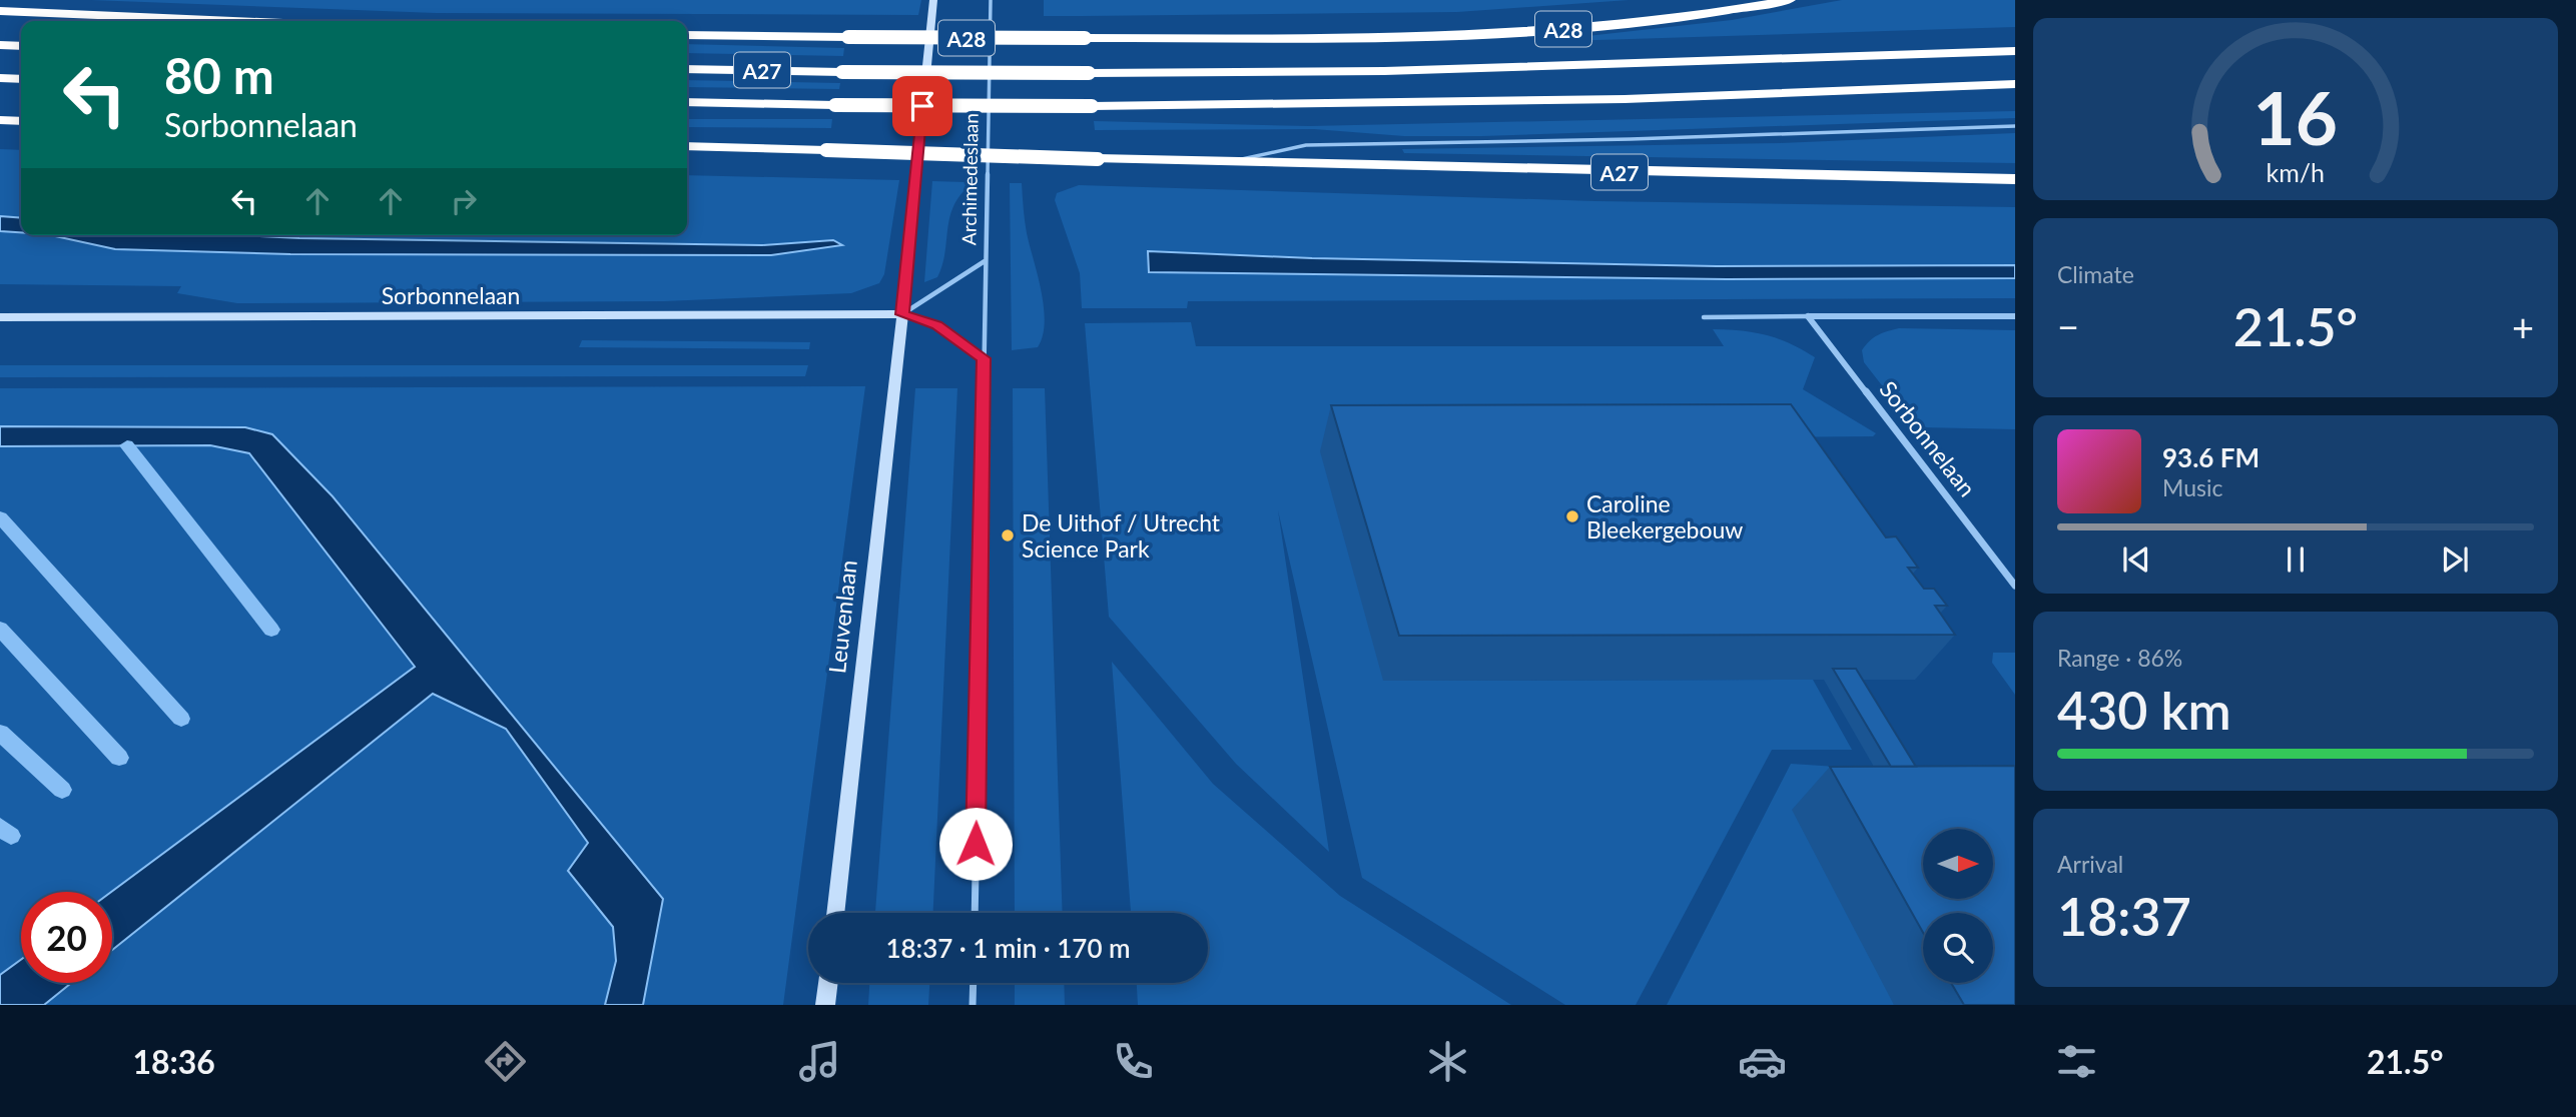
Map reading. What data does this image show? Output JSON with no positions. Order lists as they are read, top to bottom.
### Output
{
  "streets": {
    "highway": ["A28", "A27"],
    "main road": ["Sorbonnelaan", "Leuvenlaan"],
    "lane": ["Archimedeslaan"]
  },
  "crossings": [
    ["Archimedeslaan", "Sorbonnelaan"],
    ["Sorbonnelaan", "Leuvenlaan"]
  ],
  "places": ["Caroline Bleekergebouw", "De Uithof / Utrecht Science Park"],
  "north": "right",
  "page": {
    "turn": ["80 m", "Sorbonnelaan"],
    "tile": [
      "Climate",
      ["Range · 86%", "430 km"],
      ["Arrival", "18:37"]
    ],
    "heat": ["−", "21.5°", "+"],
    "song": ["93.6 FM", "Music"],
    "limit": "20",
    "trip": "18:37 · 1 min · 170 m",
    "tabs": ["18:36", "21.5°"],
    "gauge": ["16", "km/h"]
  }
}
